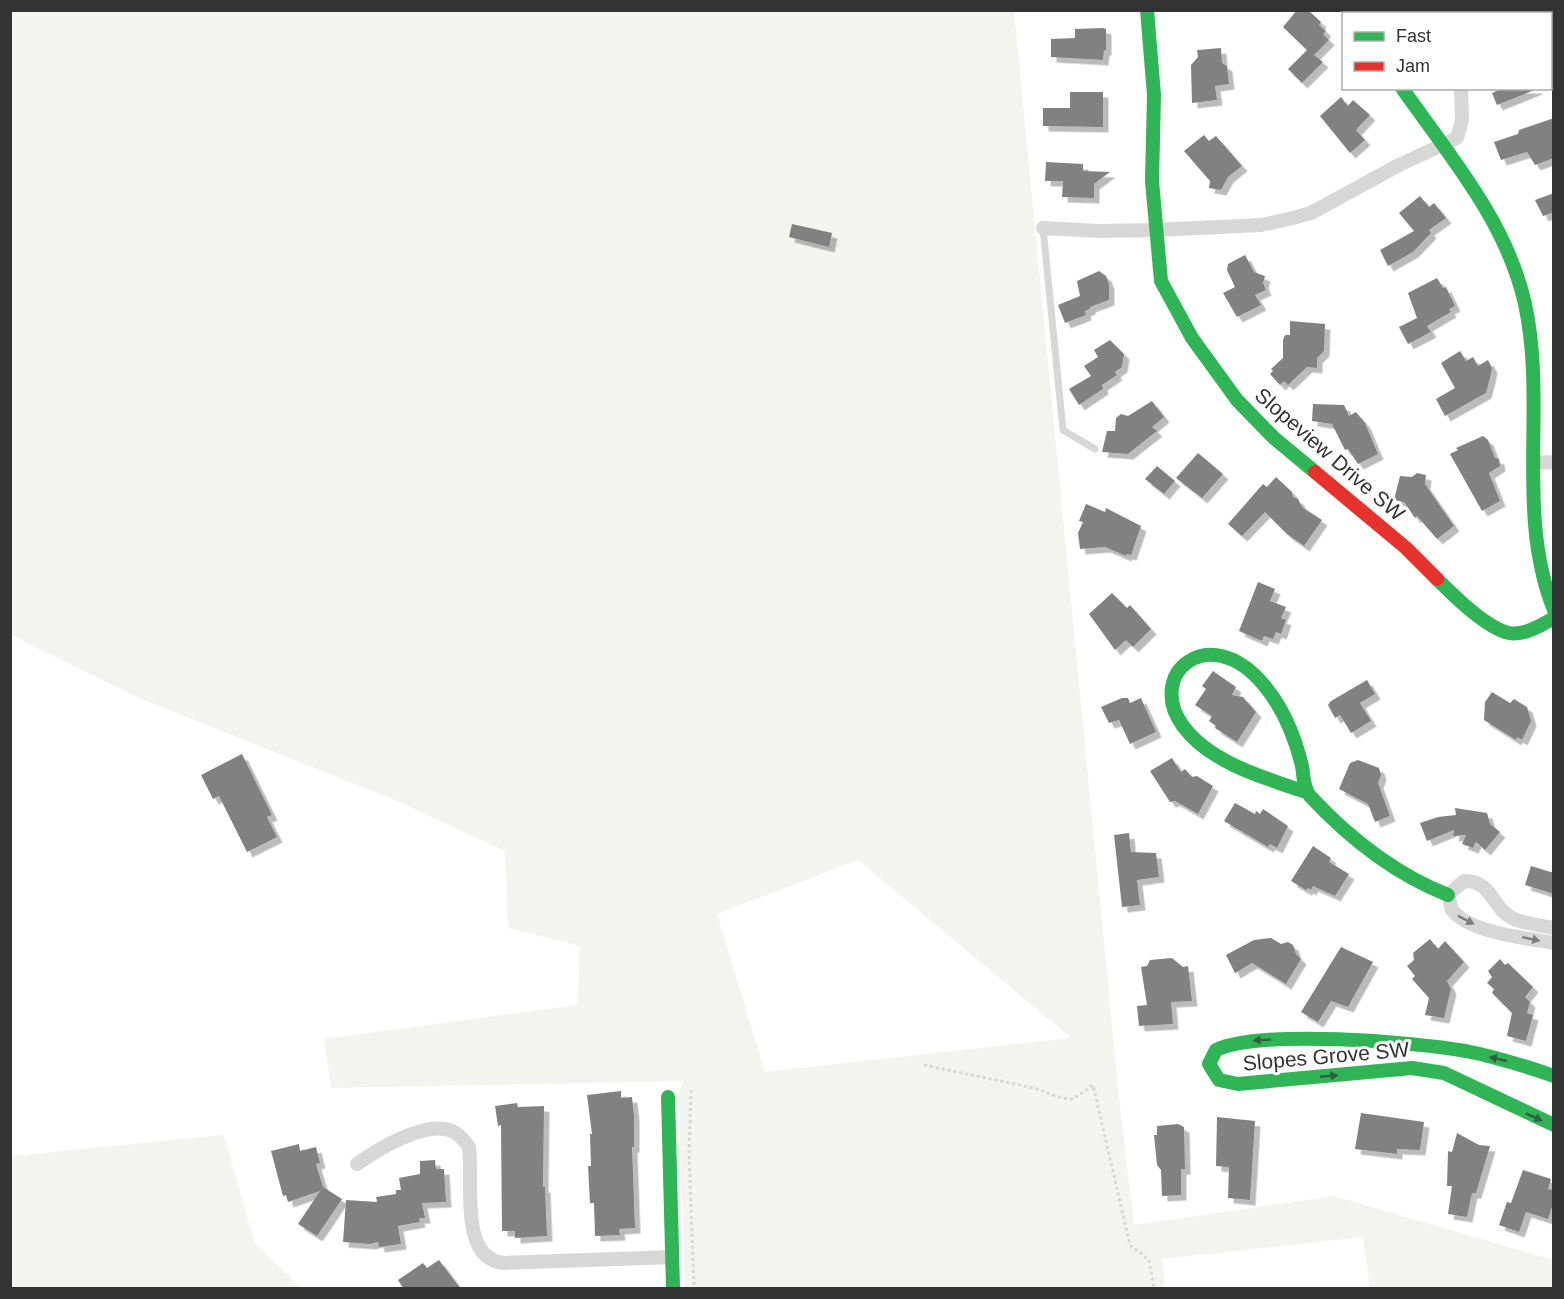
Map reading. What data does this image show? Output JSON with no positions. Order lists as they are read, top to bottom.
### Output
{
  "streets": {
    "street": ["Slopeview Drive SW", "Slopes Grove SW"]
  },
  "legend": ["Fast", "Jam"]
}
